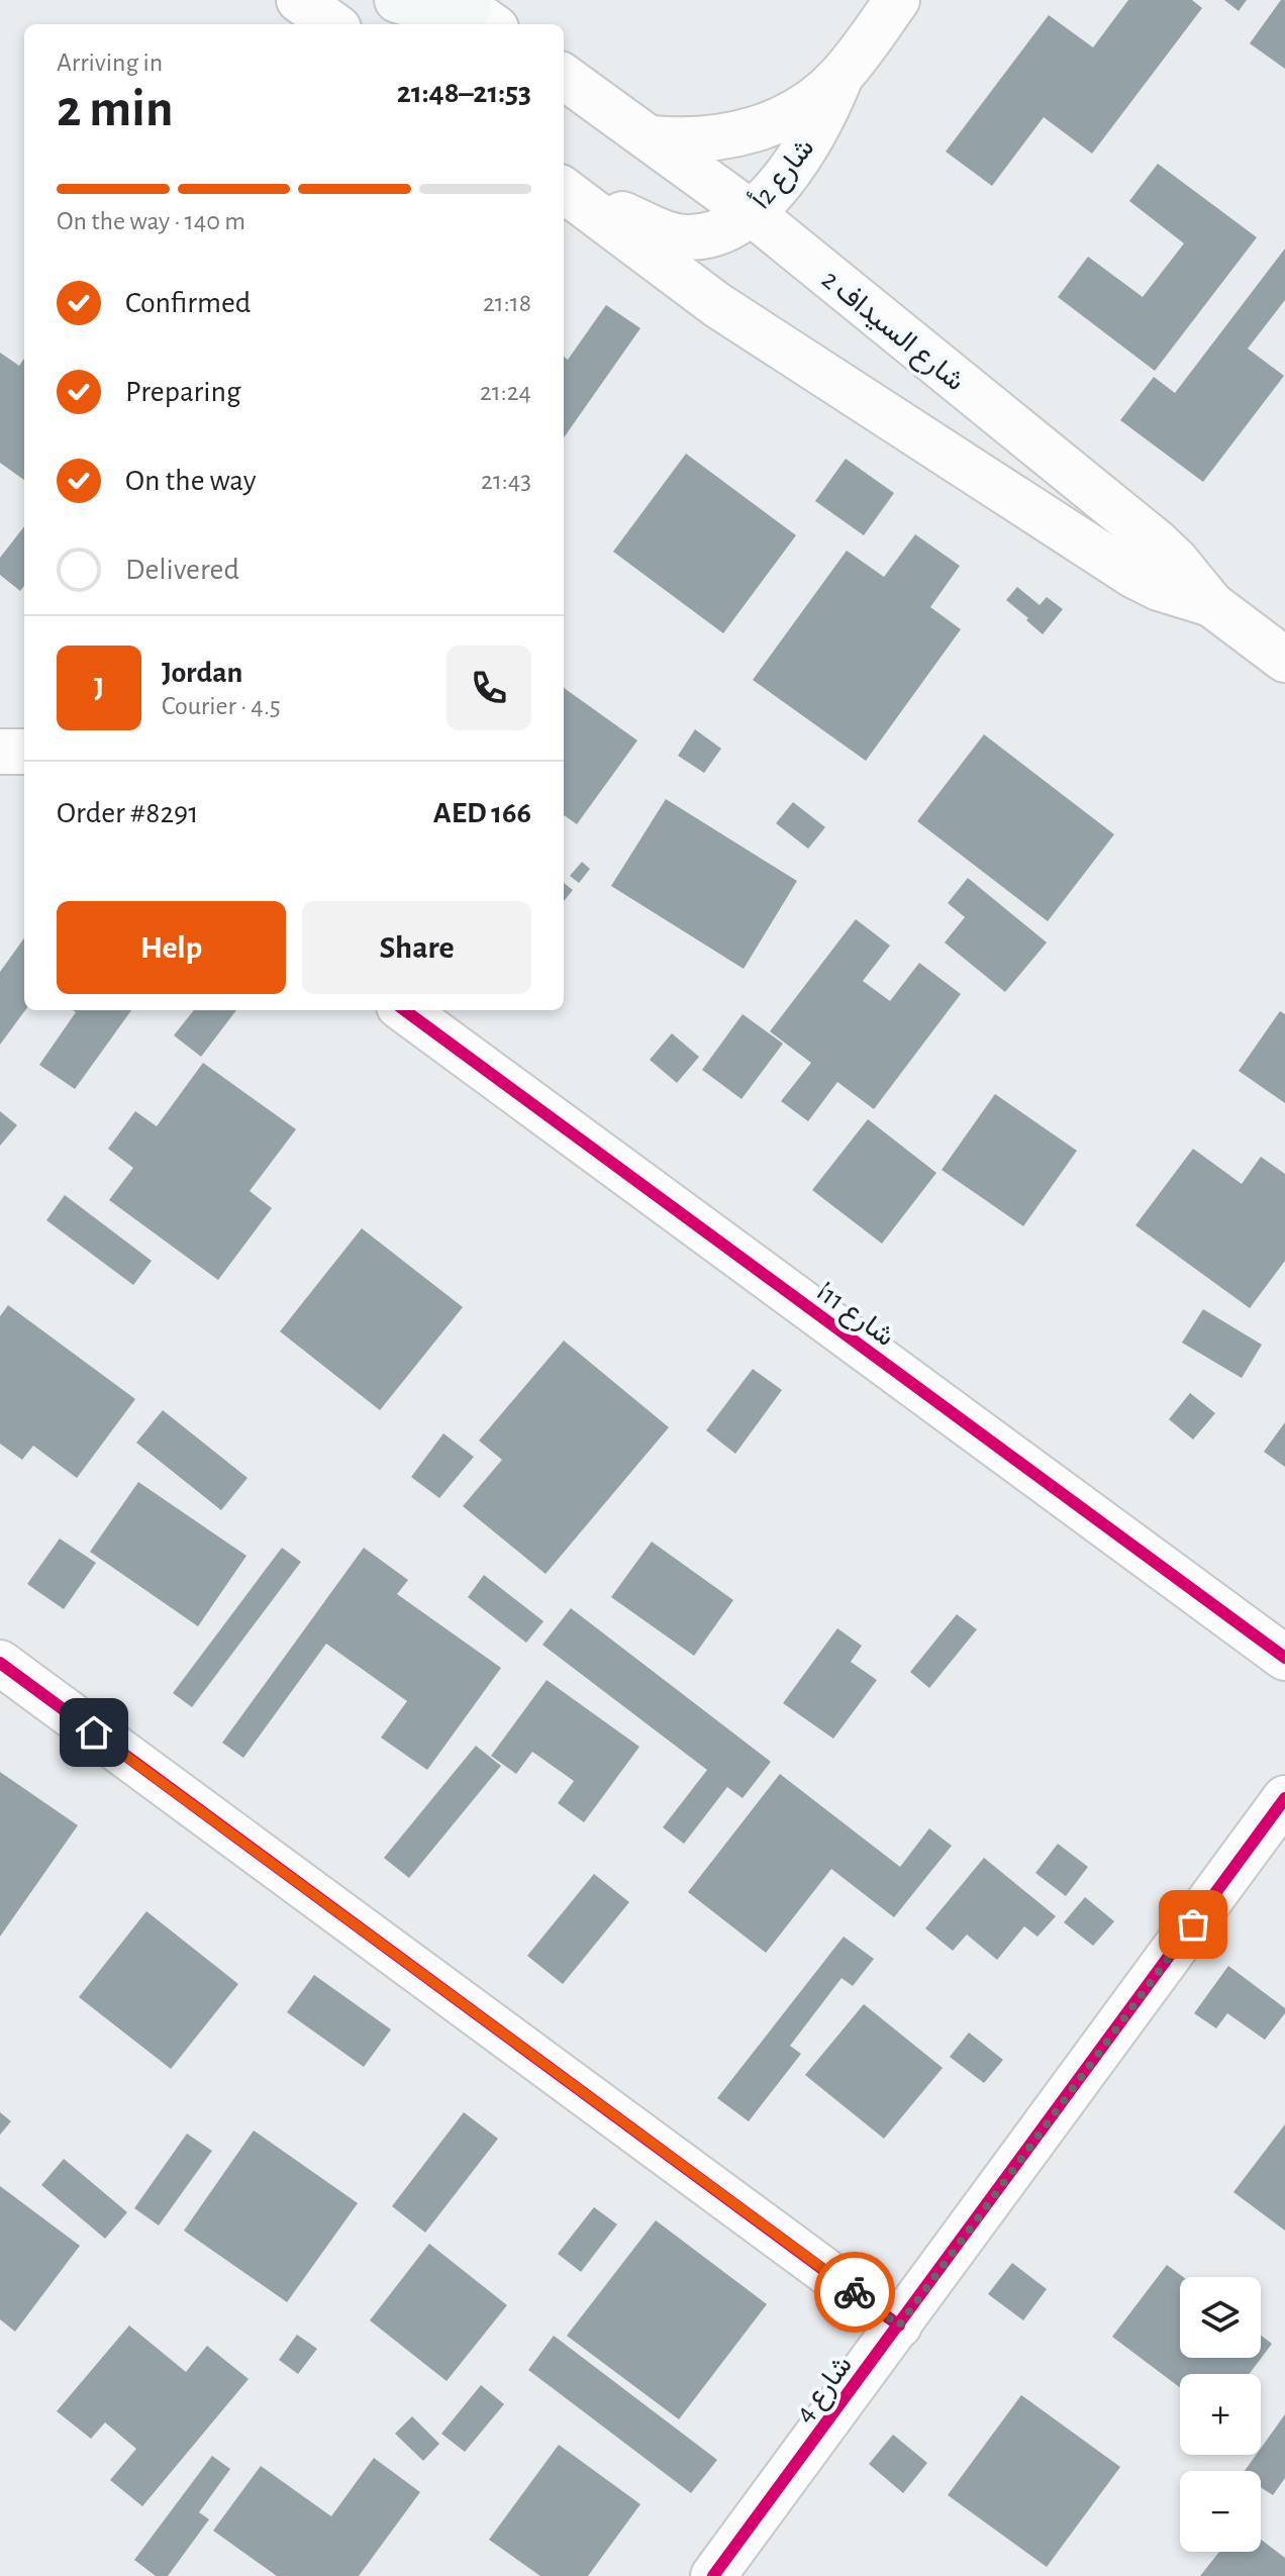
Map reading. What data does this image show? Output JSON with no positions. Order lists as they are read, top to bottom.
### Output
{
  "streets": {
    "street": [
      "شارع 2أ",
      "شارع السيداف 2",
      "شارع 11ا",
      "شارع 4"
    ]
  },
  "crossings": [
    ["شارع 2أ", "شارع السيداف 2"]
  ],
  "page": {
    "heading": ["2 min", "Arriving in", "21:48–21:53"],
    "panel": [
      "Jordan",
      "Courier · 4.5",
      "Order #8291",
      "AED 166"
    ],
    "bar": "On the way · 140 m",
    "list": [
      ["Confirmed", "21:18"],
      ["Preparing", "21:24"],
      ["On the way", "21:43"],
      "Delivered"
    ],
    "round": "J",
    "buttons": ["Help", "Share"],
    "map_buttons": ["+", "−"]
  }
}
